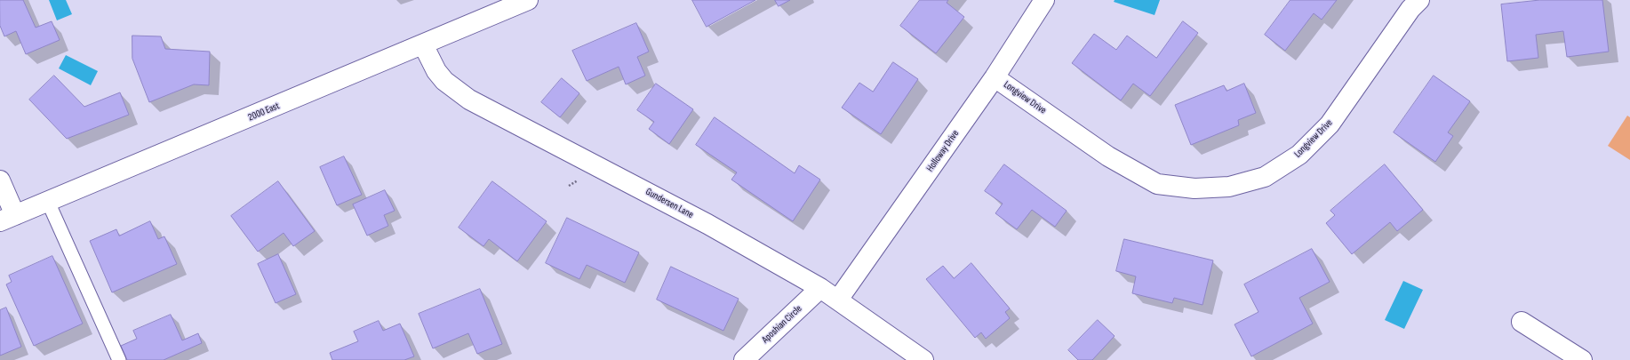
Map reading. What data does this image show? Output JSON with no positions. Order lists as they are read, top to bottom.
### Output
{
  "streets": {
    "street": [
      "Longview Drive",
      "2000 East",
      "Holloway Drive",
      "Gundersen Lane",
      "Aposhian Circle"
    ]
  },
  "crossings": [
    ["Longview Drive", "Holloway Drive"],
    ["2000 East", "Gundersen Lane"],
    ["Holloway Drive", "Gundersen Lane"],
    ["Gundersen Lane", "Aposhian Circle"]
  ]
}
